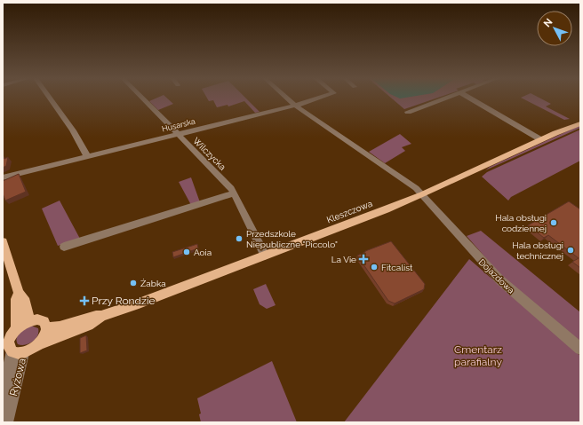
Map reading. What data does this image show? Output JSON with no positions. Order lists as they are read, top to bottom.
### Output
{
  "streets": {
    "main road": ["Kleszczowa"],
    "street": [
      "Husarska",
      "Wilczycka",
      "Dojazdowa",
      "Ryżowa"
    ]
  },
  "crossings": [
    ["Husarska", "Wilczycka"],
    ["Husarska", "Dojazdowa"],
    ["Wilczycka", "Kleszczowa"],
    ["Kleszczowa", "Dojazdowa"],
    ["Kleszczowa", "Ryżowa"]
  ],
  "parks": ["Cmentarz parafialny"],
  "places": {
    "other": [
      "Hala obsługi codziennej",
      "Przedszkole Niepubliczne \"Piccolo\"",
      "Hala obsługi technicznej",
      "Aoia",
      "Fitcalist",
      "Żabka"
    ],
    "health": ["La Vie", "Przy Rondzie"]
  },
  "north": "top left"
}
